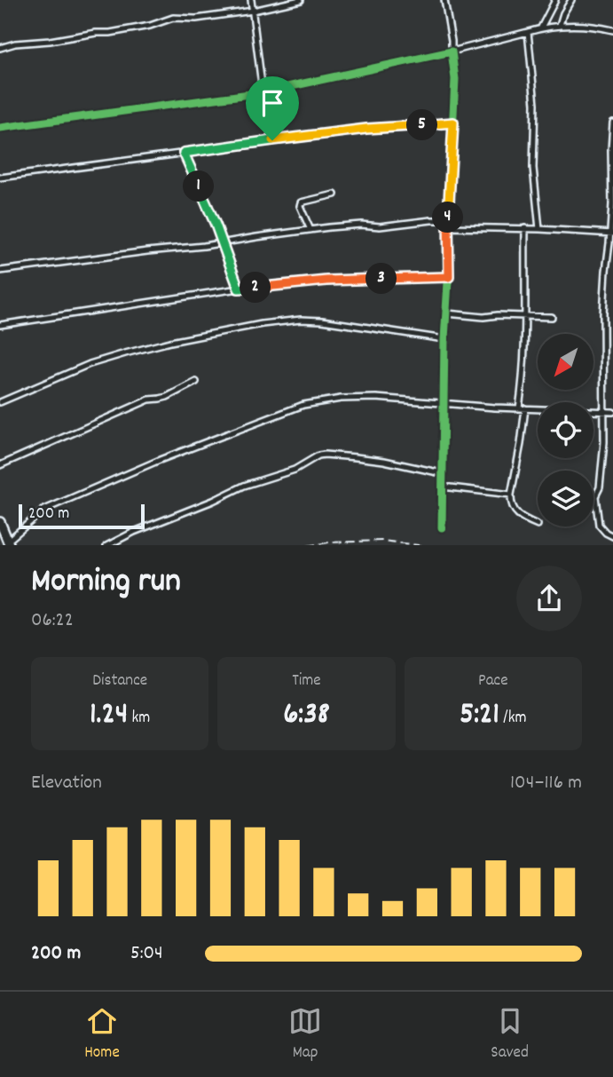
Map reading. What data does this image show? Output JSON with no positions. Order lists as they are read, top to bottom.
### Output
{
  "scale_bar": "200 m",
  "north": "bottom left",
  "page": {
    "pins": [
      "5",
      "1",
      "4",
      "3",
      "2"
    ],
    "scale": "200 m",
    "heading": ["Morning run", "06:22"],
    "stats": [
      ["Distance", "1.24 km"],
      ["Time", "6:38"],
      ["Pace", "5:21 /km"]
    ],
    "chart": ["Elevation", "104–116 m"],
    "list": [
      {
        "name": "200 m",
        "note": "5:04"
      }
    ],
    "tabs": ["Home", "Map", "Saved"]
  }
}
